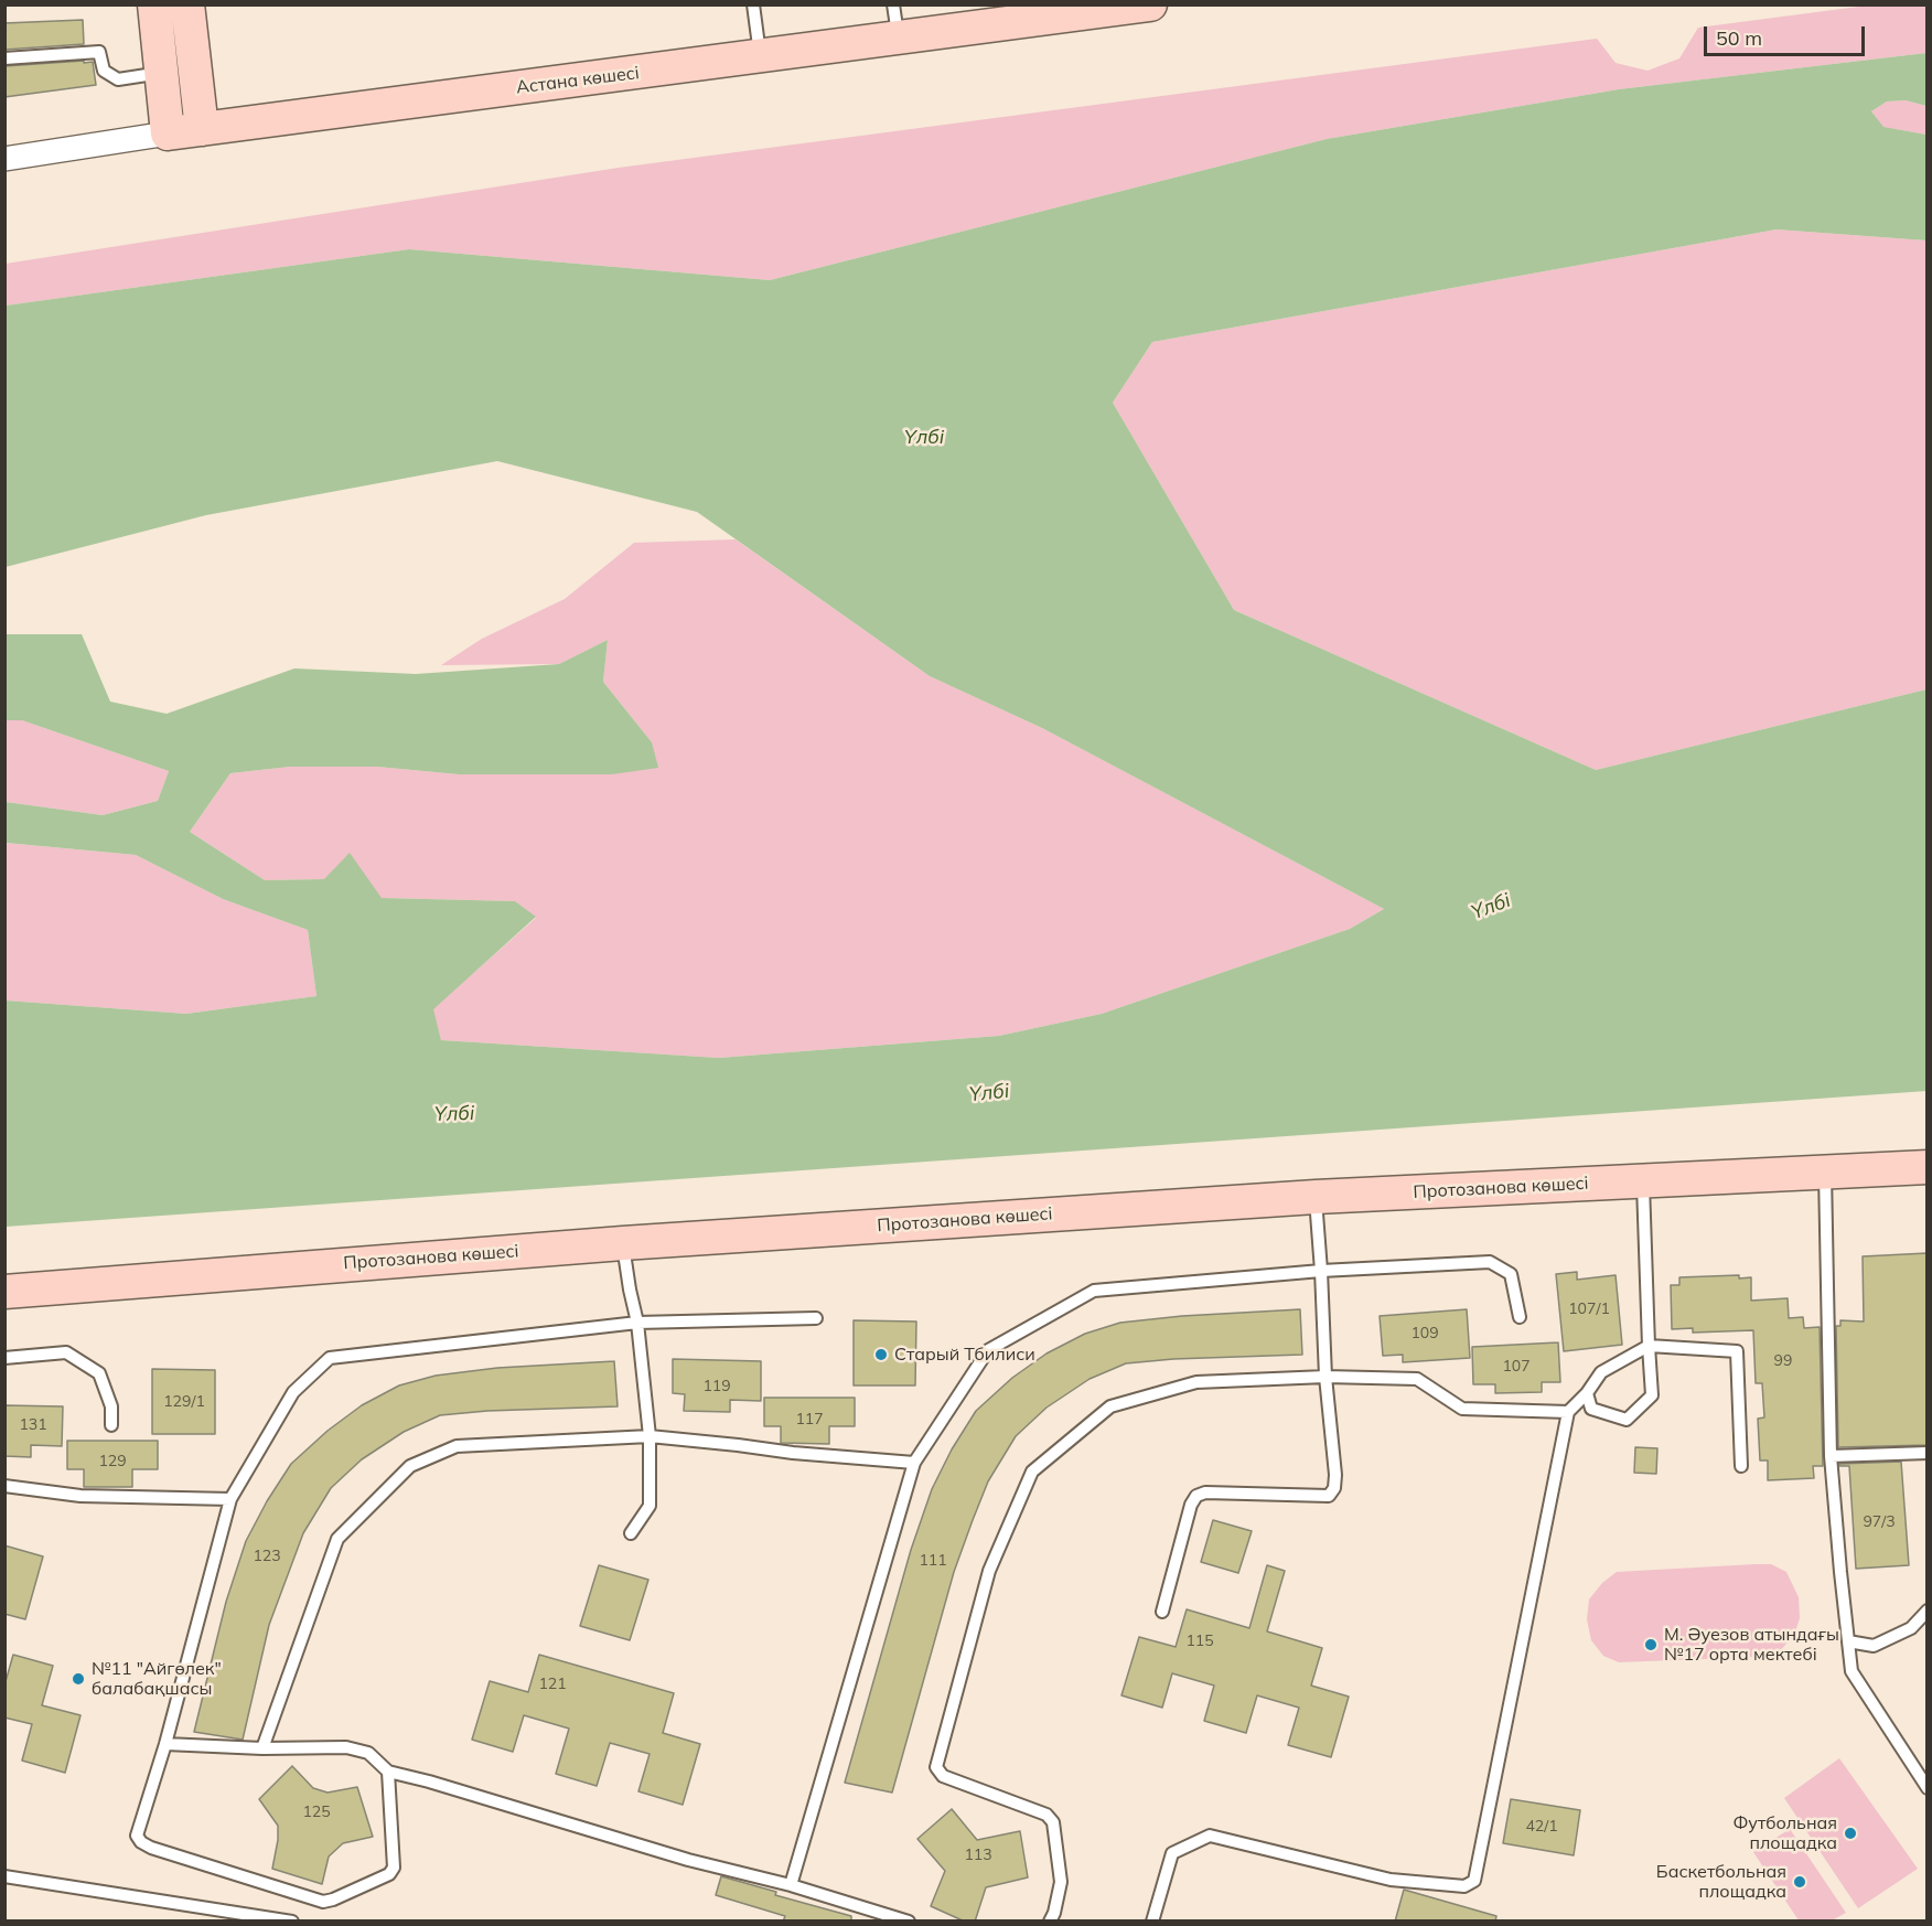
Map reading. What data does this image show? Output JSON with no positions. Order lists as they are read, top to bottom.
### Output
{
  "streets": {
    "street": ["Астана көшесі", "Протозанова көшесі"]
  },
  "water": ["Үлбі"],
  "places": [
    "Старый Тбилиси",
    "М. Әуезов атындағы №17 орта мектебі",
    "№11 \"Айгөлек\" балабақшасы",
    "Футбольная площадка",
    "Баскетбольная площадка"
  ],
  "house_numbers": [
    "107/1",
    "109",
    "99",
    "107",
    "119",
    "129/1",
    "117",
    "131",
    "129",
    "97/3",
    "123",
    "111",
    "115",
    "121",
    "125",
    "42/1",
    "113"
  ],
  "scale_bar": "50 m"
}
